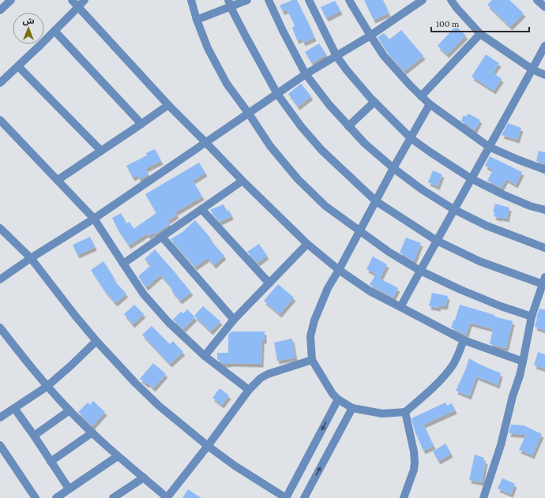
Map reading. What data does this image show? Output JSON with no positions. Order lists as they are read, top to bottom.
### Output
{
  "scale_bar": "100 m",
  "north": "top"
}
